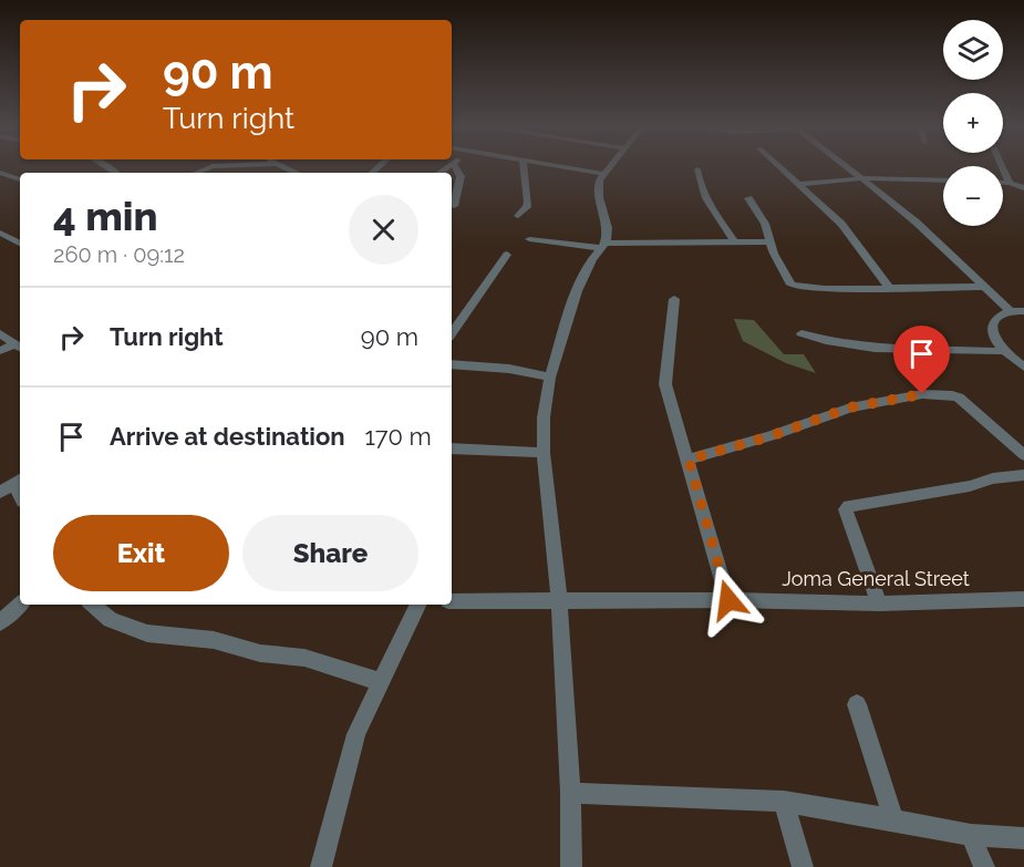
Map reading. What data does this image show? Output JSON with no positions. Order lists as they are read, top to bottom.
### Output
{
  "streets": {
    "street": ["Joma General Street"]
  },
  "page": {
    "map_buttons": ["+", "−"],
    "turn": ["90 m", "Turn right"],
    "heading": ["4 min", "260 m · 09:12"],
    "list": [
      {
        "name": "Turn right",
        "value": "90 m"
      },
      {
        "name": "Arrive at destination",
        "value": "170 m"
      }
    ],
    "buttons": ["Exit", "Share"]
  }
}
